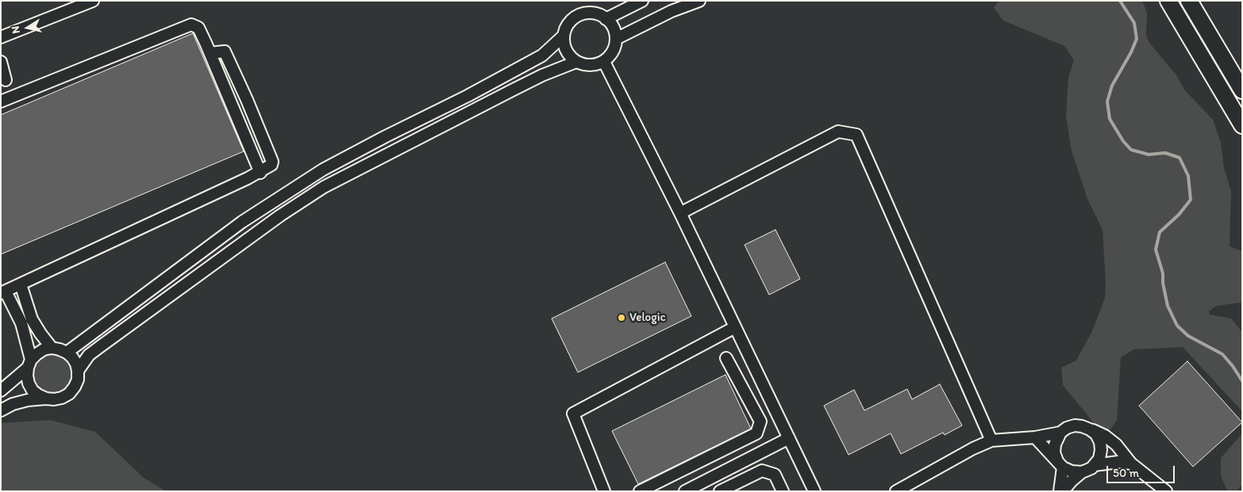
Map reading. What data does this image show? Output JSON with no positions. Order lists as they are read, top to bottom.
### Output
{
  "places": ["Velogic"],
  "scale_bar": "50 m",
  "north": "left"
}
